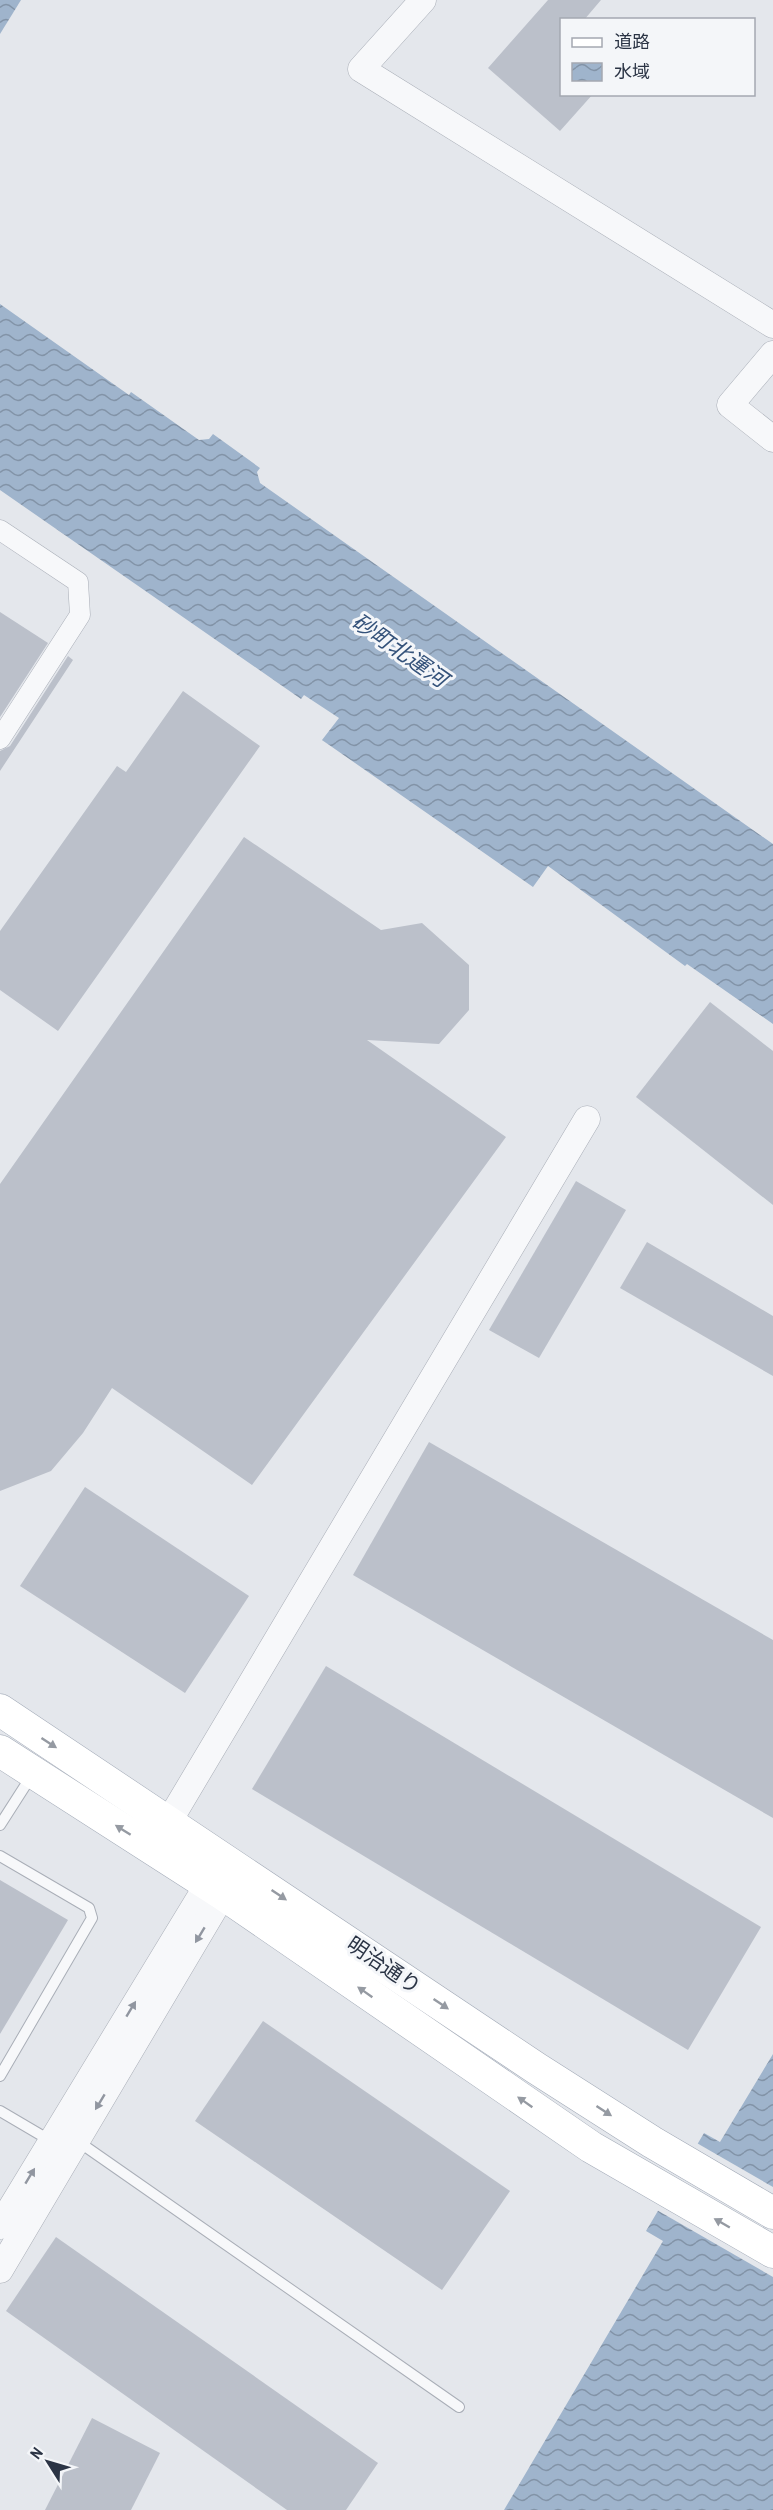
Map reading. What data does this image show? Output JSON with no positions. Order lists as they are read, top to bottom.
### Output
{
  "streets": {
    "main road": ["明治通り"]
  },
  "water": ["砂町北運河"],
  "legend": ["道路", "水域"],
  "north": "top left"
}
